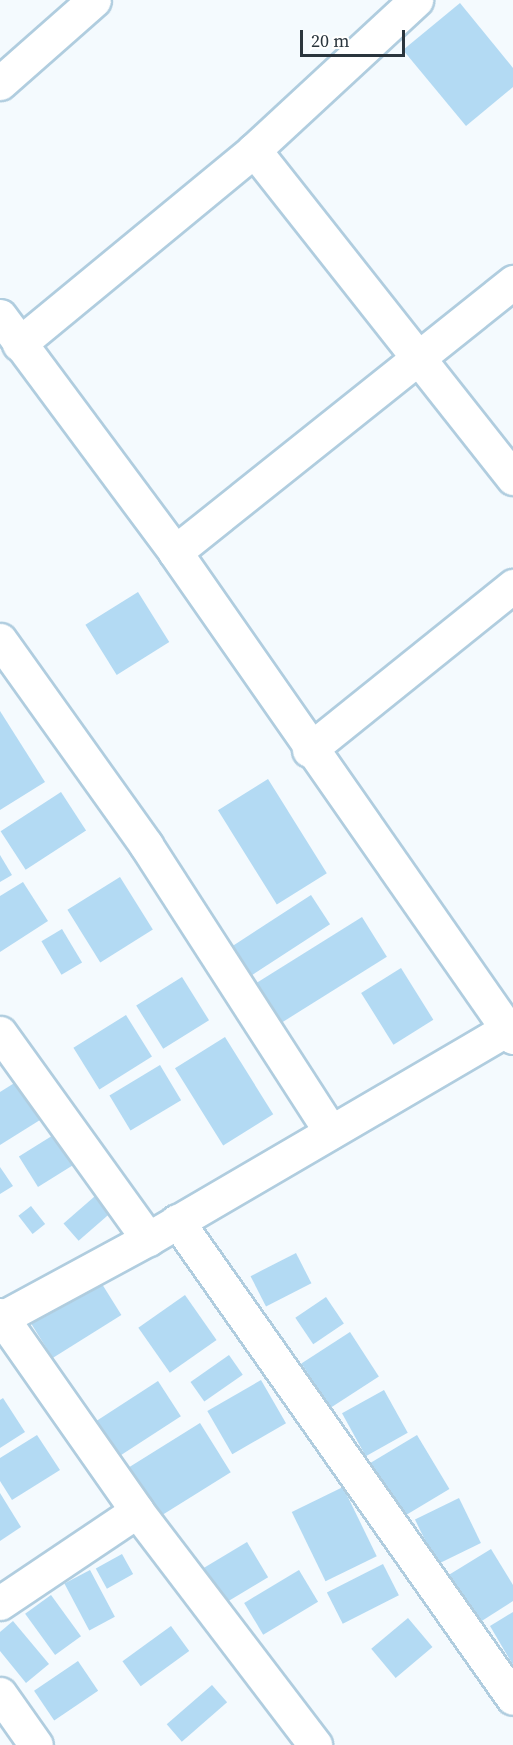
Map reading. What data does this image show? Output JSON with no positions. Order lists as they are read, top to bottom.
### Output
{
  "scale_bar": "20 m"
}
